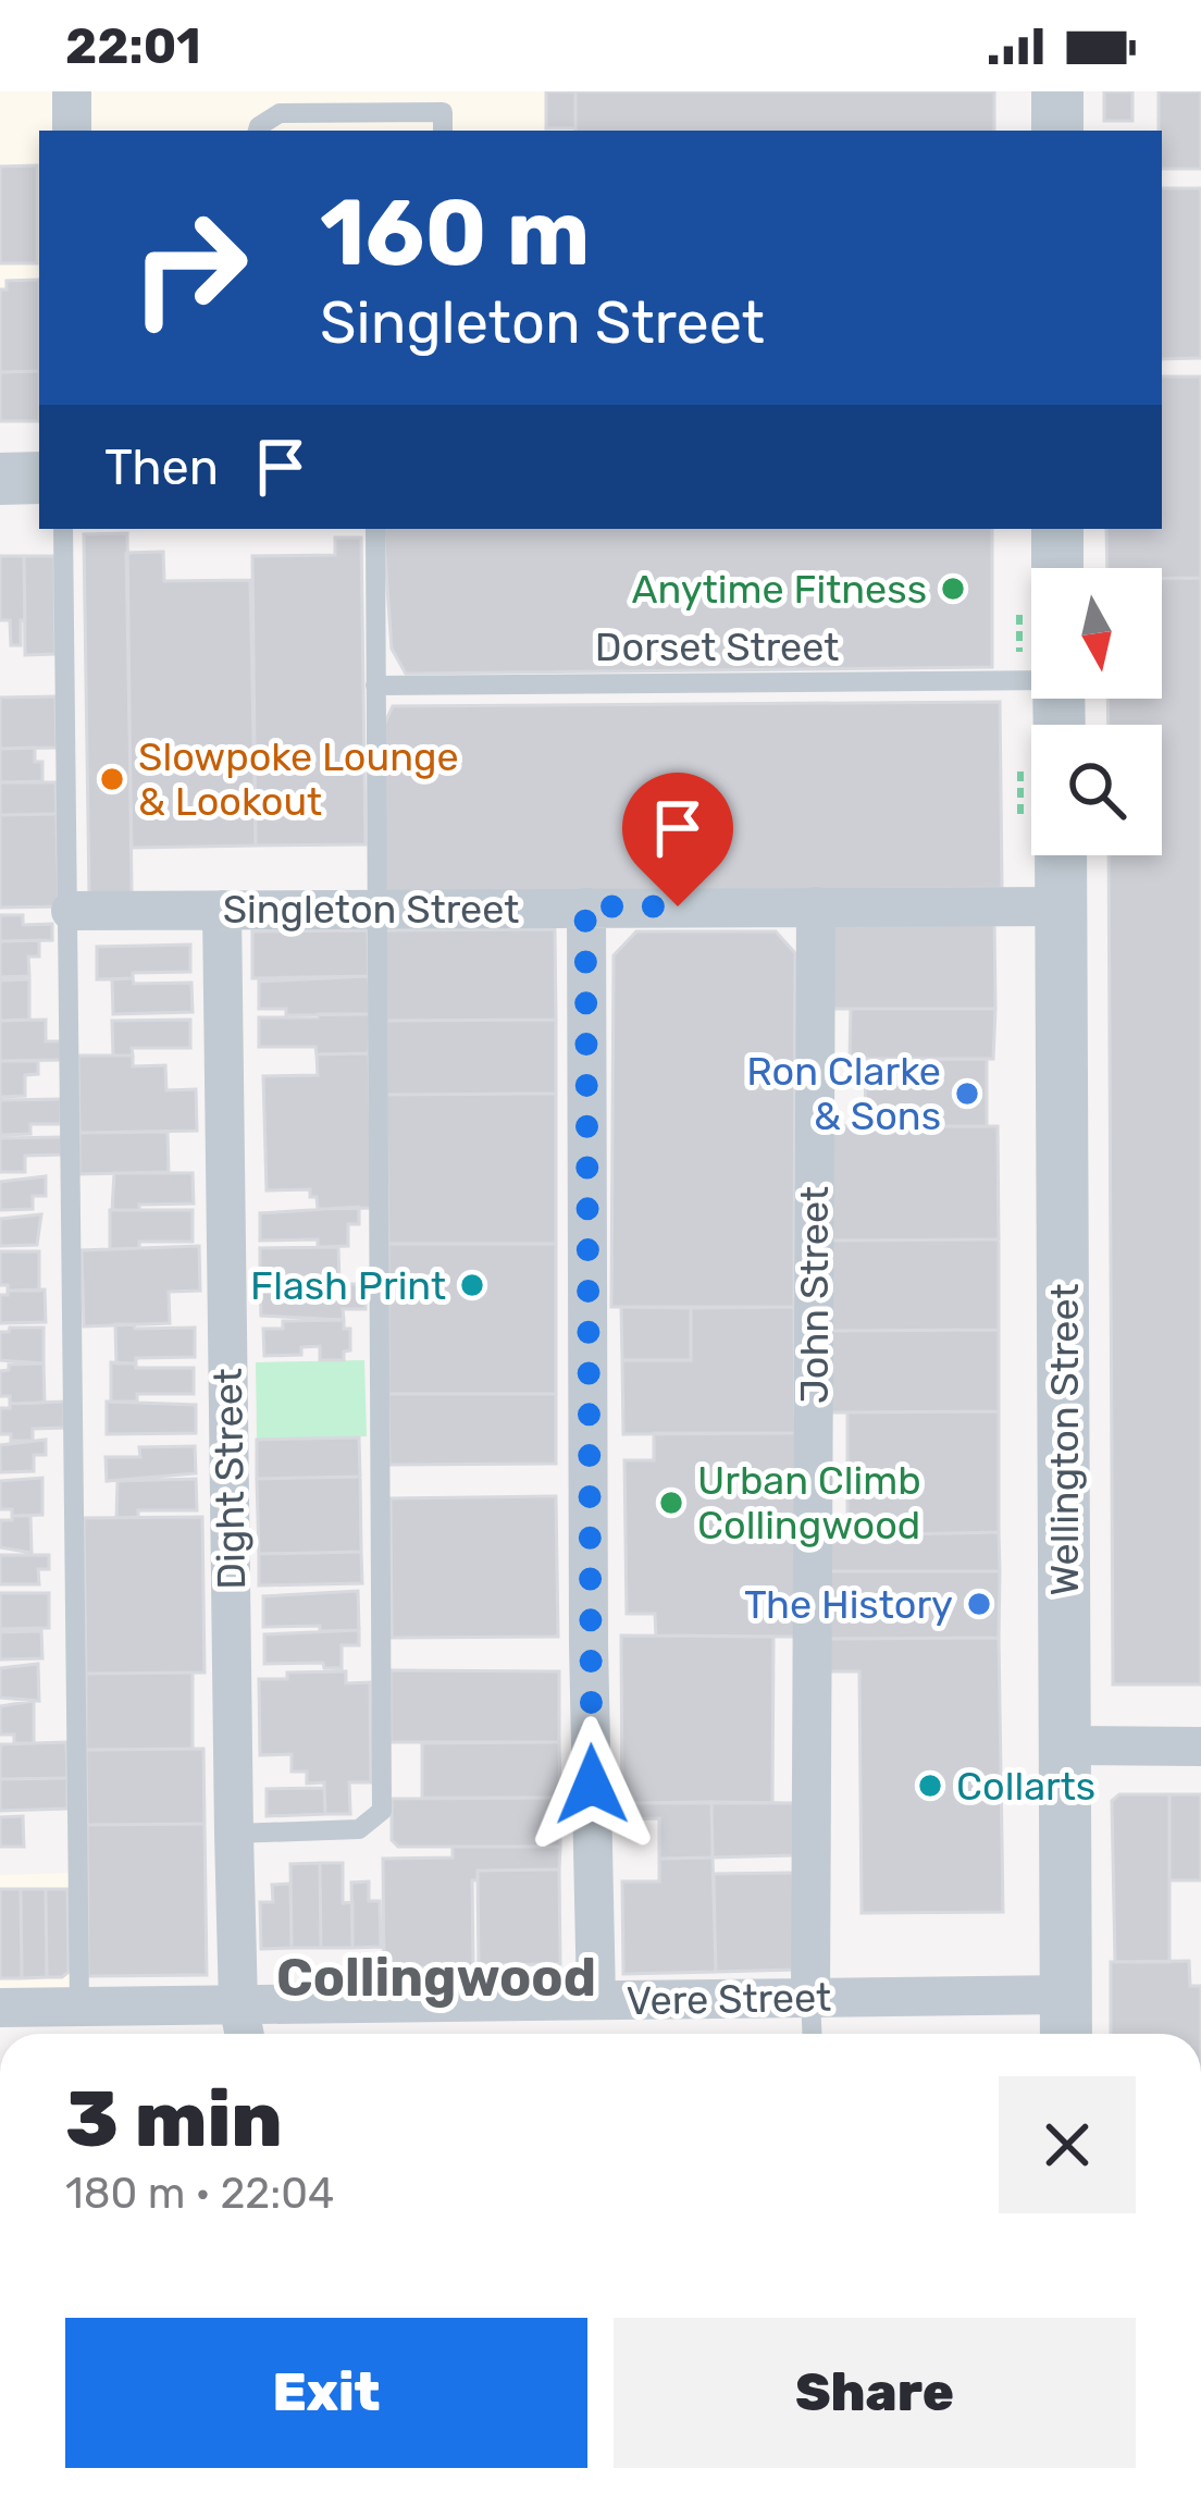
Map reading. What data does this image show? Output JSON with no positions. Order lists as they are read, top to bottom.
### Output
{
  "streets": {
    "street": [
      "Singleton Street",
      "John Street",
      "Wellington Street",
      "Dight Street",
      "Vere Street"
    ],
    "lane": ["Dorset Street"]
  },
  "crossings": [
    ["Singleton Street", "John Street"],
    ["Singleton Street", "Wellington Street"],
    ["Singleton Street", "Dight Street"],
    ["John Street", "Vere Street"],
    ["Wellington Street", "Vere Street"],
    ["Dight Street", "Vere Street"]
  ],
  "districts": ["Collingwood"],
  "places": [
    "Anytime Fitness",
    "Slowpoke Lounge & Lookout",
    "Ron Clarke & Sons",
    "Flash Print",
    "Urban Climb Collingwood",
    "The History",
    "Collarts"
  ],
  "north": "bottom",
  "page": {
    "status": "22:01",
    "turn": ["160 m", "Singleton Street"],
    "then": "Then",
    "heading": ["3 min", "180 m · 22:04"],
    "buttons": ["Exit", "Share"]
  }
}
